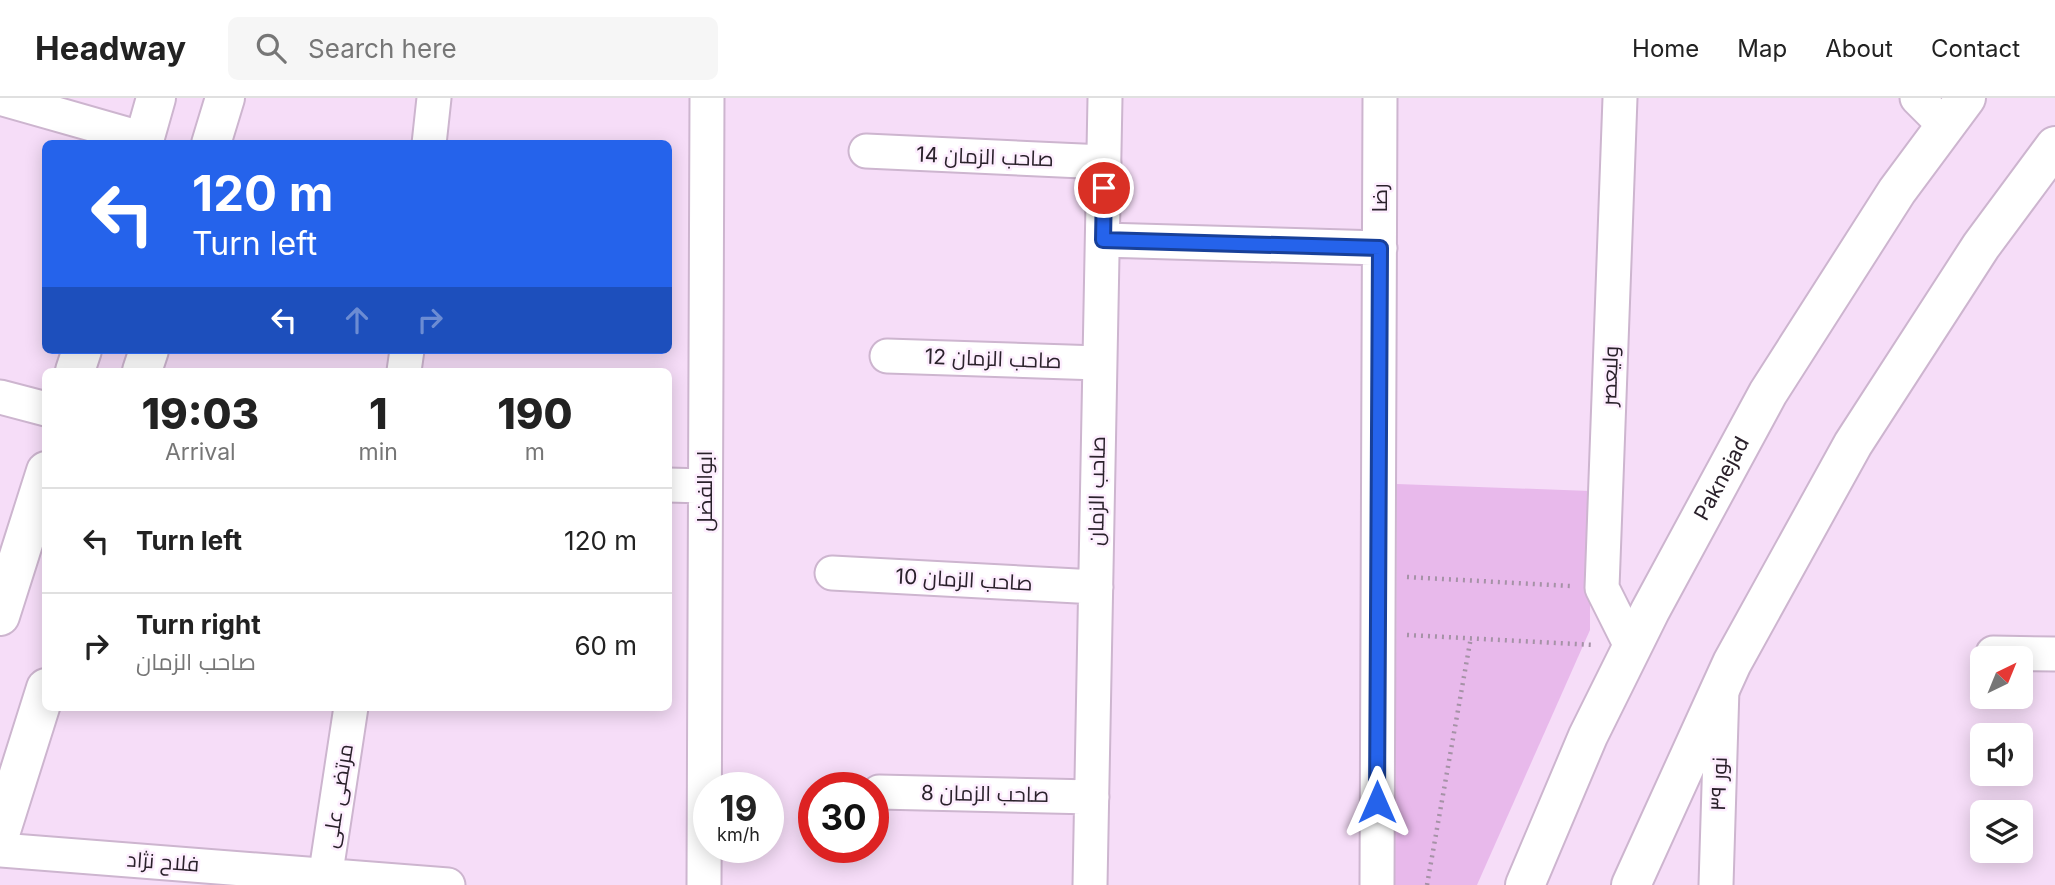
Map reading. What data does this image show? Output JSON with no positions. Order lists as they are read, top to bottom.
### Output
{
  "streets": {
    "main road": ["Paknejad"],
    "street": [
      "صاحب الزمان 14",
      "رضا",
      "صاحب الزمان 12",
      "ولیعصر",
      "ابوالفضل",
      "صاحب الزمان",
      "صاحب الزمان 10",
      "نور ۳۹",
      "صاحب الزمان 8",
      "مرتضی علی",
      "فلاح نژاد"
    ]
  },
  "crossings": [
    ["صاحب الزمان 14", "صاحب الزمان"],
    ["صاحب الزمان 12", "صاحب الزمان"],
    ["ولیعصر", "Paknejad"],
    ["صاحب الزمان", "صاحب الزمان 10"],
    ["صاحب الزمان", "صاحب الزمان 8"],
    ["مرتضی علی", "فلاح نژاد"]
  ],
  "north": "top right",
  "page": {
    "header": "Headway",
    "search": "Search here",
    "nav": [
      "Home",
      "Map",
      "About",
      "Contact"
    ],
    "turn": ["120 m", "Turn left"],
    "eta": [
      "19:03",
      "Arrival",
      "1",
      "min",
      "190",
      "m"
    ],
    "list": [
      {
        "name": "Turn left",
        "value": "120 m"
      },
      {
        "name": "Turn right",
        "note": "صاحب الزمان",
        "value": "60 m"
      }
    ],
    "speed": "19 km/h",
    "limit": "30"
  }
}
